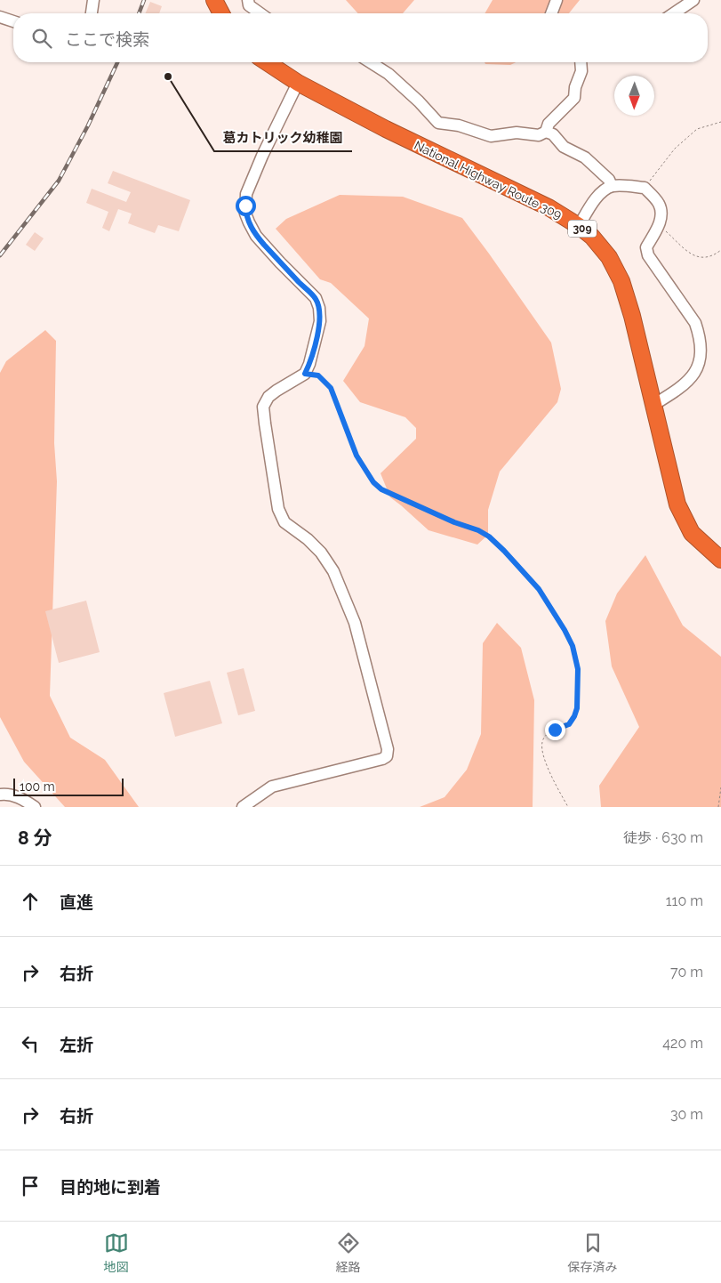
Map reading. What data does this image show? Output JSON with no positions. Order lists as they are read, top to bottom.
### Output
{
  "streets": {
    "highway": ["National Highway Route 309", "309"]
  },
  "places": ["葛カトリック幼稚園"],
  "scale_bar": "100 m",
  "north": "bottom",
  "page": {
    "search": "ここで検索",
    "scale": "100 m",
    "heading": ["8 分", "徒歩 · 630 m"],
    "list": [
      ["直進", "110 m"],
      ["右折", "70 m"],
      ["左折", "420 m"],
      ["右折", "30 m"],
      "目的地に到着"
    ],
    "nav": ["地図", "経路", "保存済み"]
  }
}
